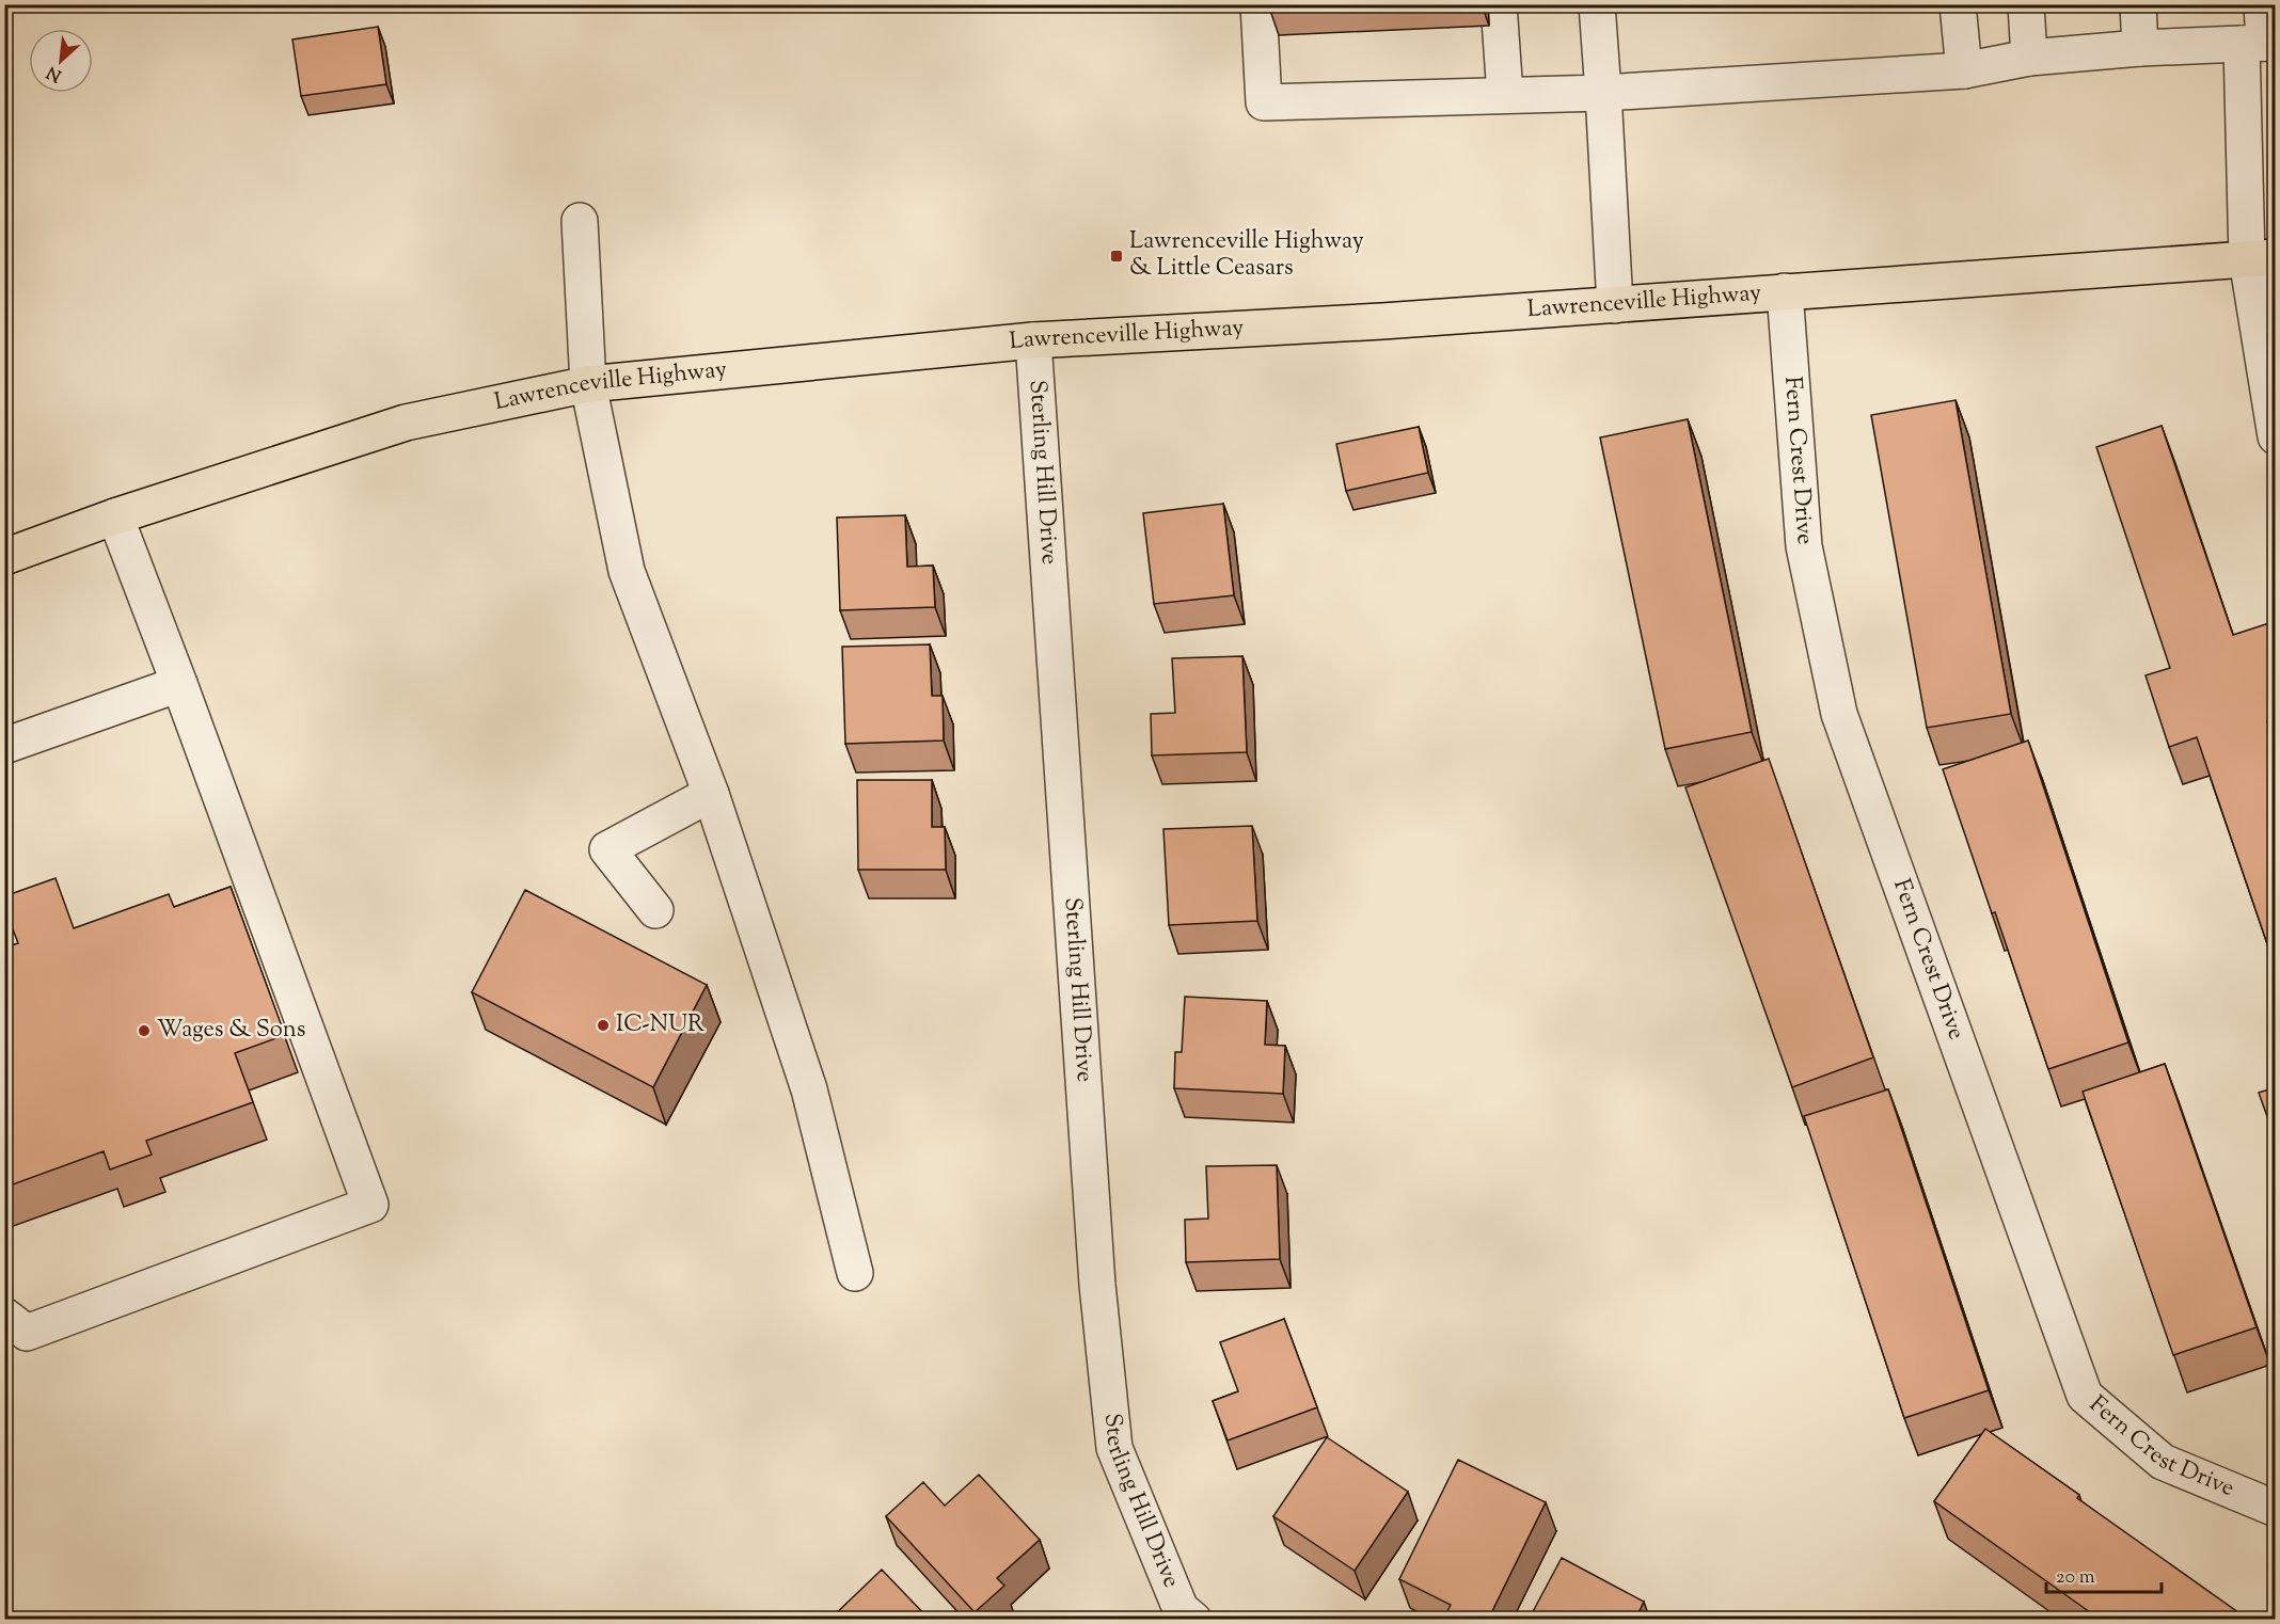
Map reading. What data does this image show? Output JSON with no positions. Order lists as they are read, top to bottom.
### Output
{
  "streets": {
    "main road": ["Lawrenceville Highway"],
    "street": ["Fern Crest Drive", "Sterling Hill Drive"]
  },
  "crossings": [
    ["Lawrenceville Highway", "Fern Crest Drive"],
    ["Lawrenceville Highway", "Sterling Hill Drive"]
  ],
  "places": {
    "transit": ["Lawrenceville Highway & Little Ceasars"],
    "other": ["IC-NUR", "Wages & Sons"]
  },
  "scale_bar": "20 m",
  "north": "bottom left"
}
